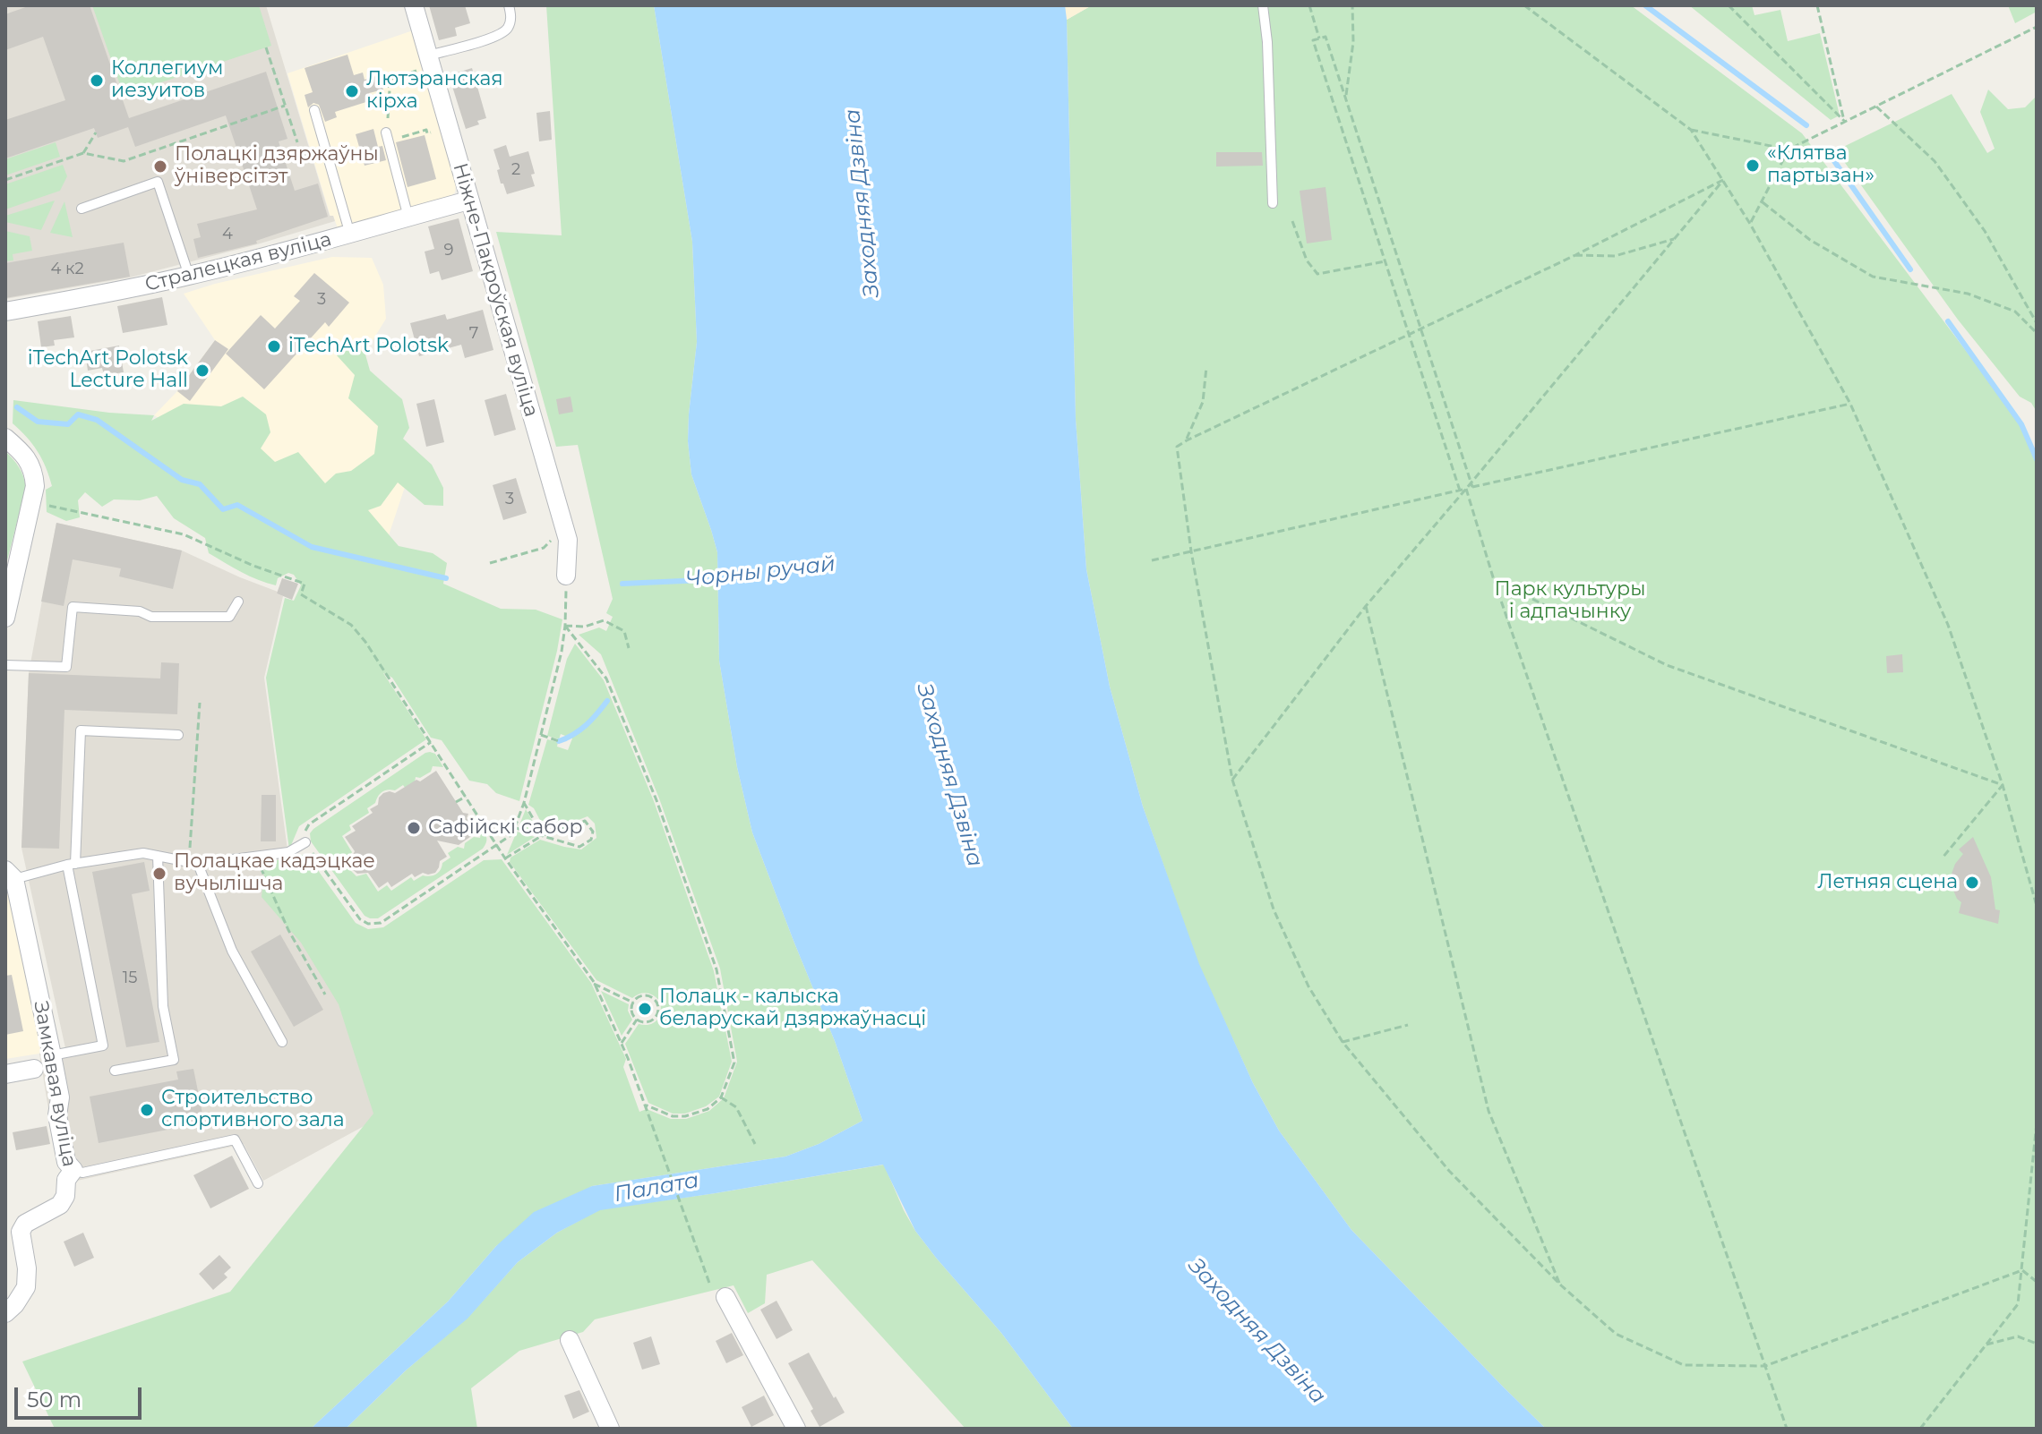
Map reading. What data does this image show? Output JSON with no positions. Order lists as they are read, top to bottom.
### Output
{
  "streets": {
    "street": ["Стралецкая вуліца", "Ніжне-Пакроўская вуліца", "Замкавая вуліца"]
  },
  "crossings": [
    ["Стралецкая вуліца", "Ніжне-Пакроўская вуліца"]
  ],
  "water": ["Заходняя Дзвіна", "Чорны ручай", "Палата"],
  "parks": ["Парк культуры і адпачынку"],
  "places": [
    "Коллегиум иезуитов",
    "Лютэранская кірха",
    "«Клятва партызан»",
    "Полацкі дзяржаўны ўніверсітэт",
    "iTechArt Polotsk",
    "iTechArt Polotsk Lecture Hall",
    "Сафійскі сабор",
    "Полацкае кадэцкае вучылішча",
    "Летняя сцена",
    "Полацк - калыска беларускай дзяржаўнасці",
    "Строительство спортивного зала"
  ],
  "house_numbers": [
    "2",
    "4",
    "9",
    "4 к2",
    "3",
    "7",
    "3",
    "15"
  ],
  "scale_bar": "50 m"
}
